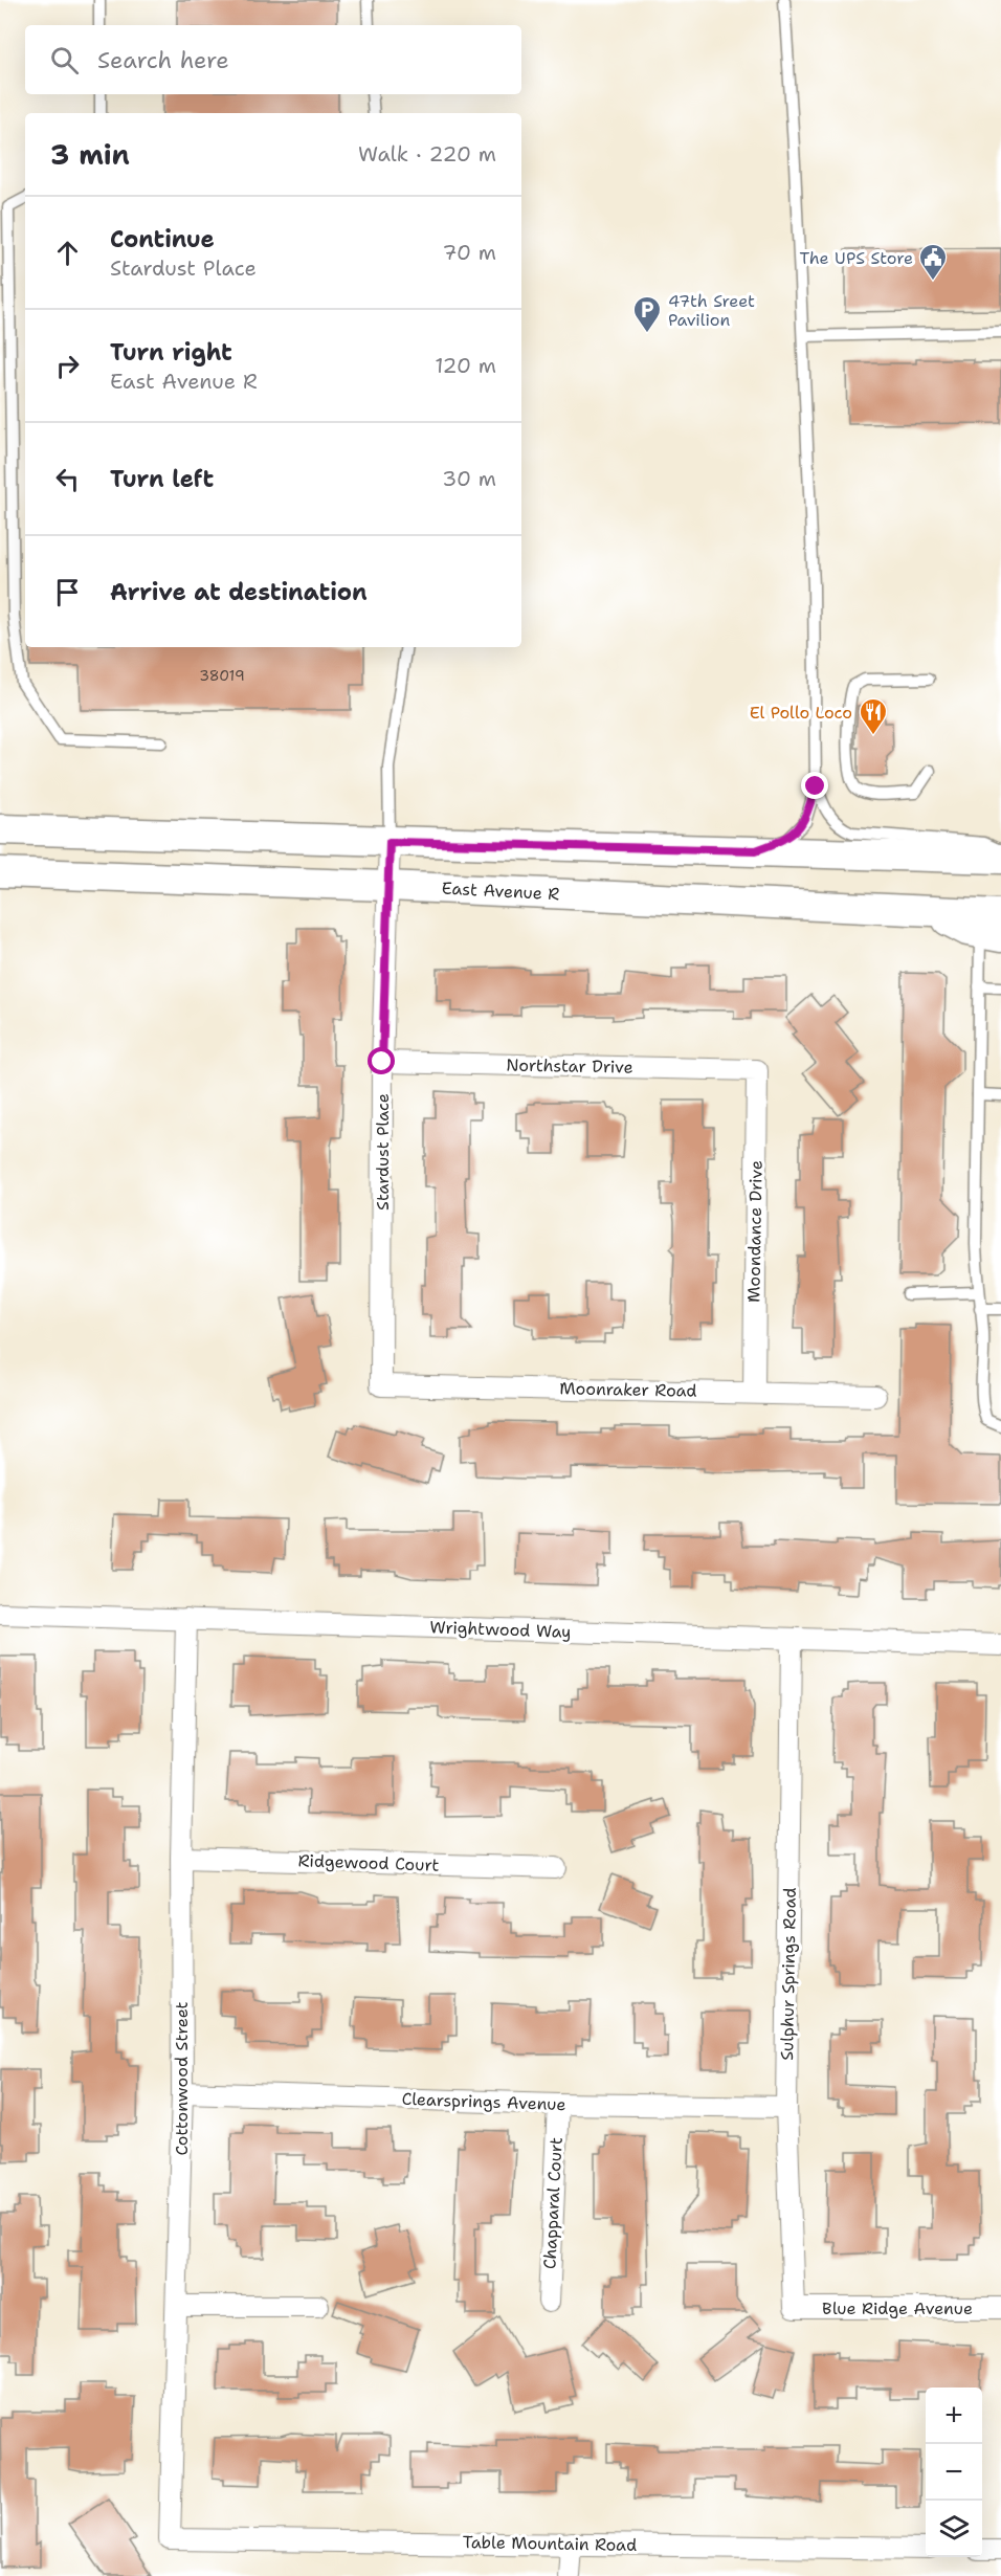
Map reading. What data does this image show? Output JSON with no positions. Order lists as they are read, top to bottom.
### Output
{
  "streets": {
    "main road": ["East Avenue R"],
    "street": [
      "Northstar Drive",
      "Stardust Place",
      "Moondance Drive",
      "Moonraker Road",
      "Wrightwood Way",
      "Ridgewood Court",
      "Sulphur Springs Road",
      "Cottonwood Street",
      "Clearsprings Avenue",
      "Chapparal Court",
      "Blue Ridge Avenue",
      "Table Mountain Road"
    ]
  },
  "crossings": [
    ["East Avenue R", "Stardust Place"],
    ["Northstar Drive", "Stardust Place"],
    ["Northstar Drive", "Moondance Drive"],
    ["Stardust Place", "Moonraker Road"],
    ["Moondance Drive", "Moonraker Road"],
    ["Wrightwood Way", "Sulphur Springs Road"],
    ["Wrightwood Way", "Cottonwood Street"],
    ["Ridgewood Court", "Cottonwood Street"],
    ["Sulphur Springs Road", "Clearsprings Avenue"],
    ["Sulphur Springs Road", "Blue Ridge Avenue"],
    ["Cottonwood Street", "Clearsprings Avenue"],
    ["Cottonwood Street", "Table Mountain Road"],
    ["Clearsprings Avenue", "Chapparal Court"]
  ],
  "places": {
    "public building": ["The UPS Store"],
    "parking": ["47th Sreet Pavilion"],
    "restaurant": ["El Pollo Loco"]
  },
  "house_numbers": ["38019"],
  "page": {
    "search": "Search here",
    "heading": ["3 min", "Walk · 220 m"],
    "list": [
      ["Continue", "Stardust Place", "70 m"],
      ["Turn right", "East Avenue R", "120 m"],
      ["Turn left", "30 m"],
      "Arrive at destination"
    ],
    "map_buttons": ["+", "−"]
  }
}
